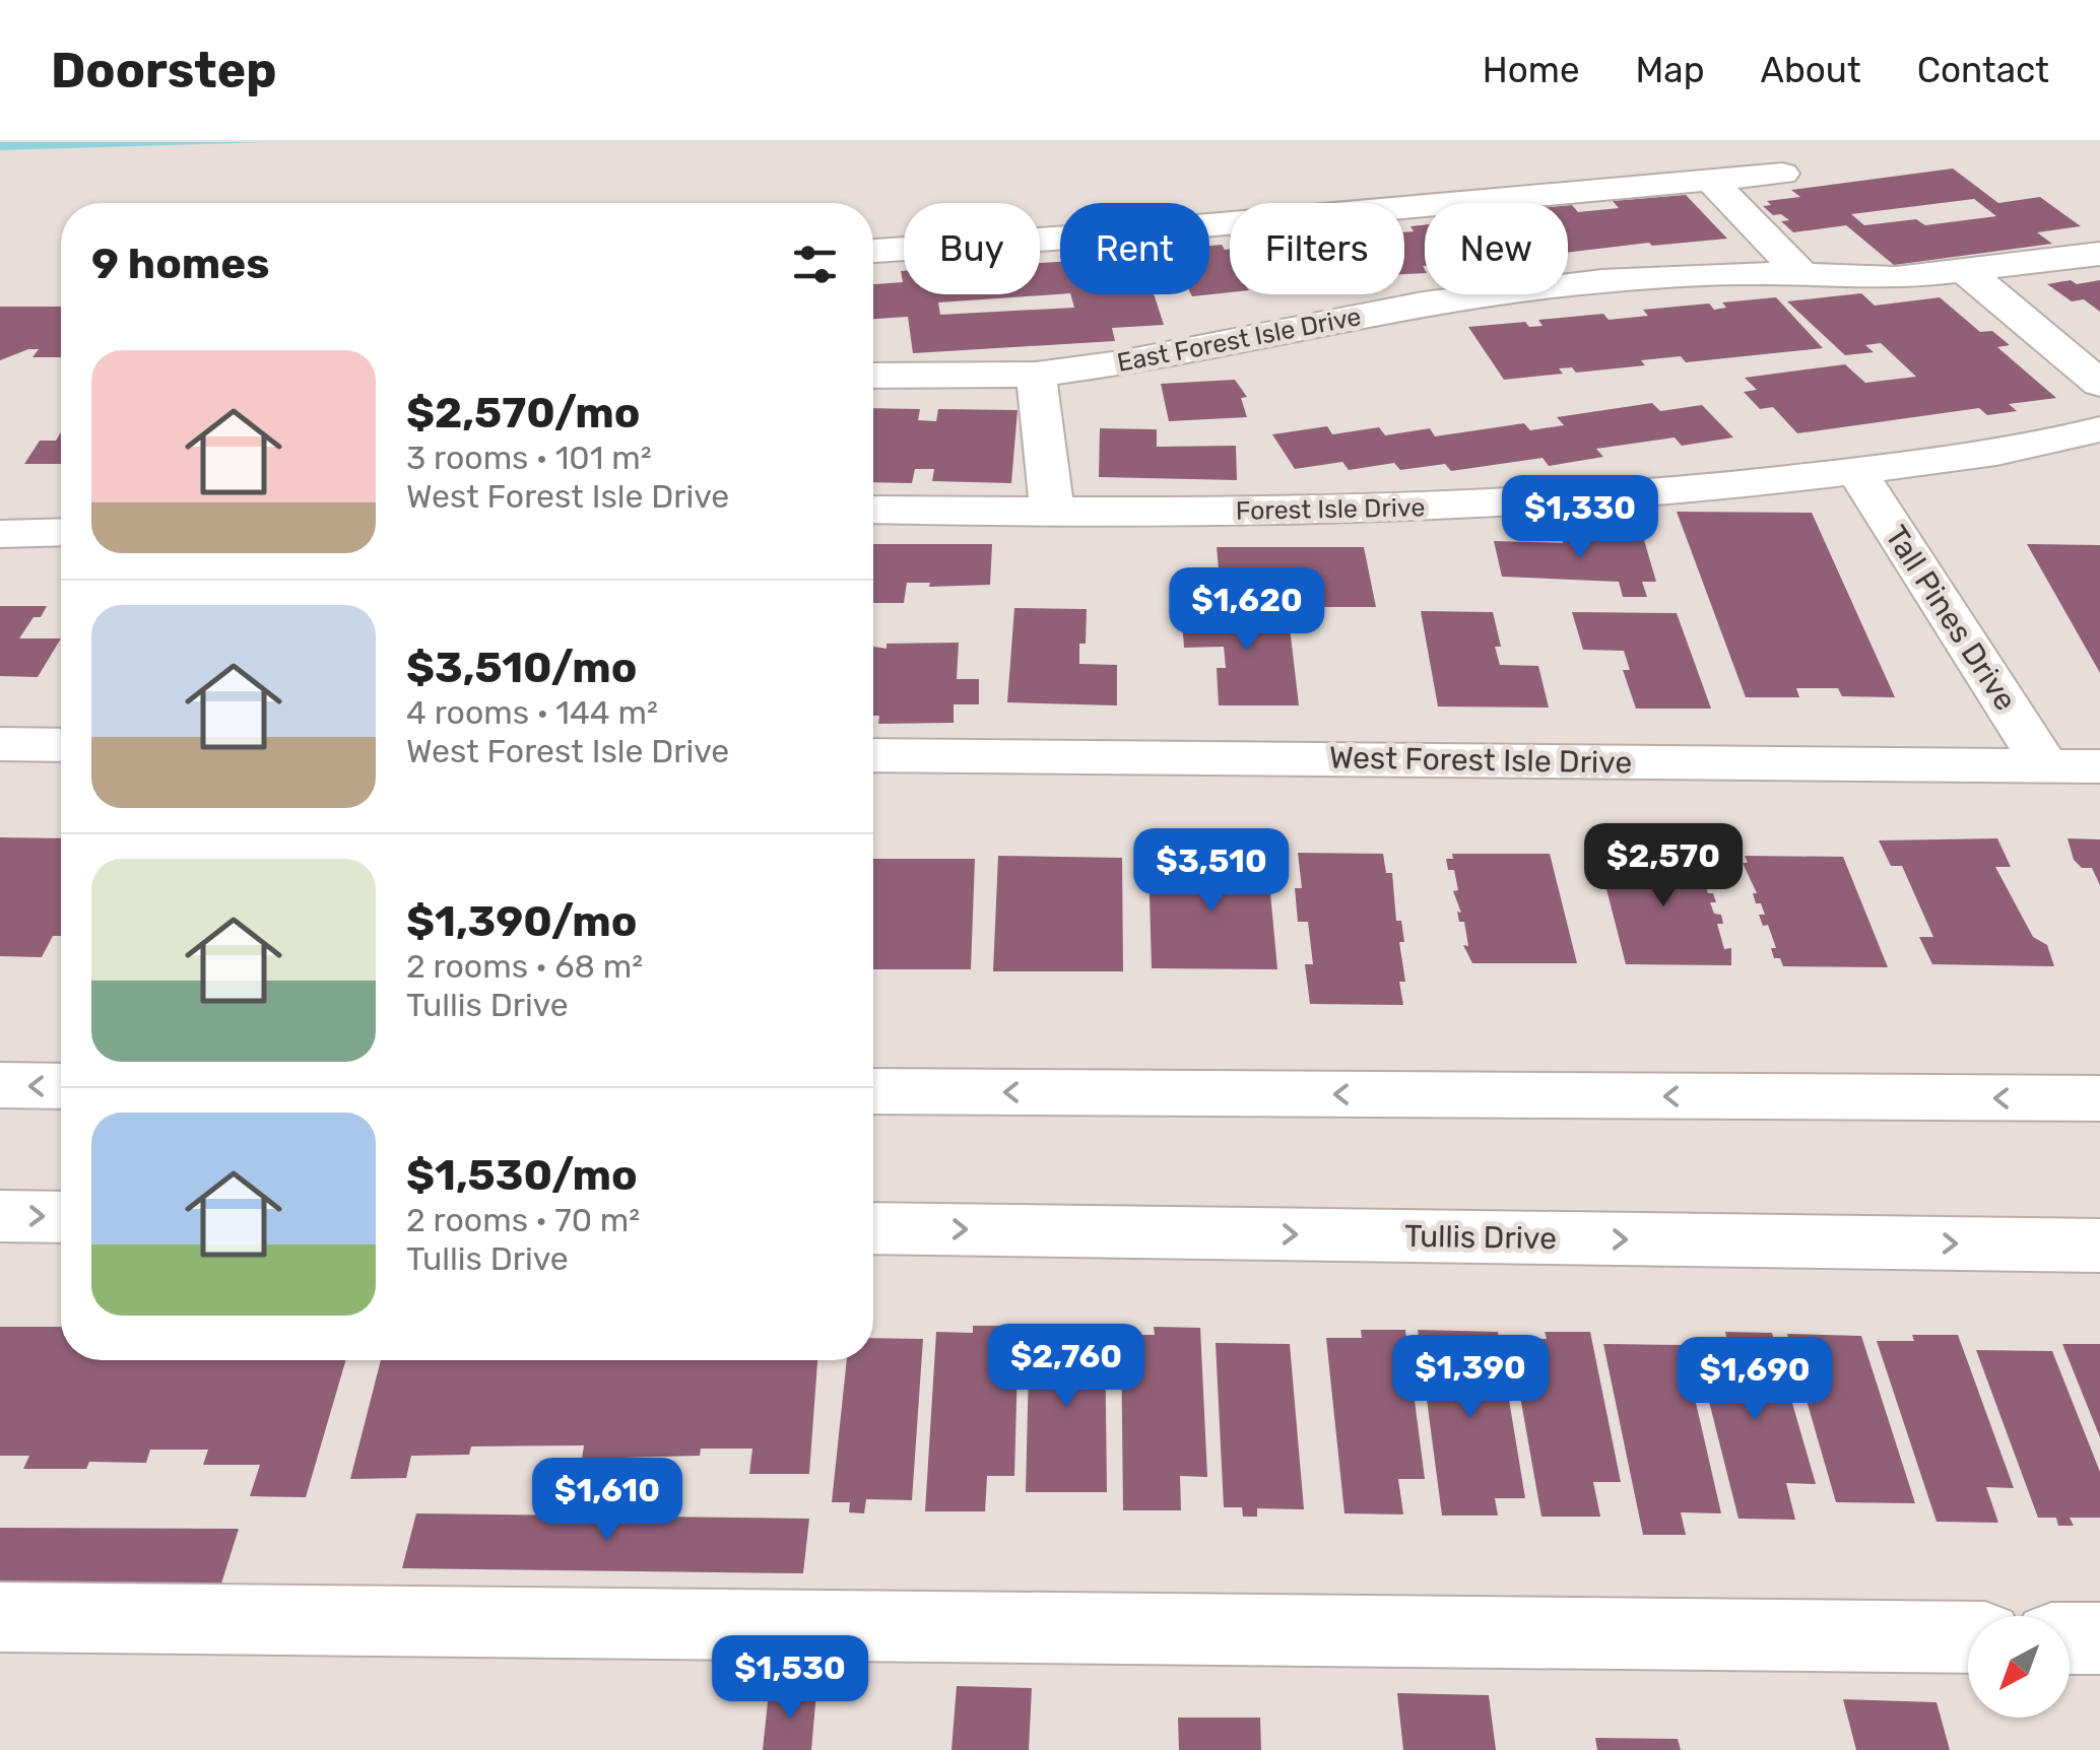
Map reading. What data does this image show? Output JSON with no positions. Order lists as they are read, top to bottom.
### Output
{
  "streets": {
    "street": [
      "East Forest Isle Drive",
      "Forest Isle Drive",
      "Tall Pines Drive",
      "West Forest Isle Drive",
      "Tullis Drive"
    ]
  },
  "crossings": [
    ["Forest Isle Drive", "Tall Pines Drive"],
    ["Tall Pines Drive", "West Forest Isle Drive"]
  ],
  "north": "bottom left",
  "page": {
    "header": "Doorstep",
    "nav": [
      "Home",
      "Map",
      "About",
      "Contact"
    ],
    "chip": [
      "Buy",
      "Rent",
      "Filters",
      "New"
    ],
    "heading": "9 homes",
    "list": [
      {
        "name": "$2,570/mo",
        "note": "3 rooms · 101 m² · West Forest Isle Drive"
      },
      {
        "name": "$3,510/mo",
        "note": "4 rooms · 144 m² · West Forest Isle Drive"
      },
      {
        "name": "$1,390/mo",
        "note": "2 rooms · 68 m² · Tullis Drive"
      },
      {
        "name": "$1,530/mo",
        "note": "2 rooms · 70 m² · Tullis Drive"
      }
    ],
    "price": [
      "$1,330",
      "$1,620",
      "$2,570",
      "$3,510",
      "$2,760",
      "$1,390",
      "$1,690",
      "$1,610",
      "$1,530"
    ]
  }
}
